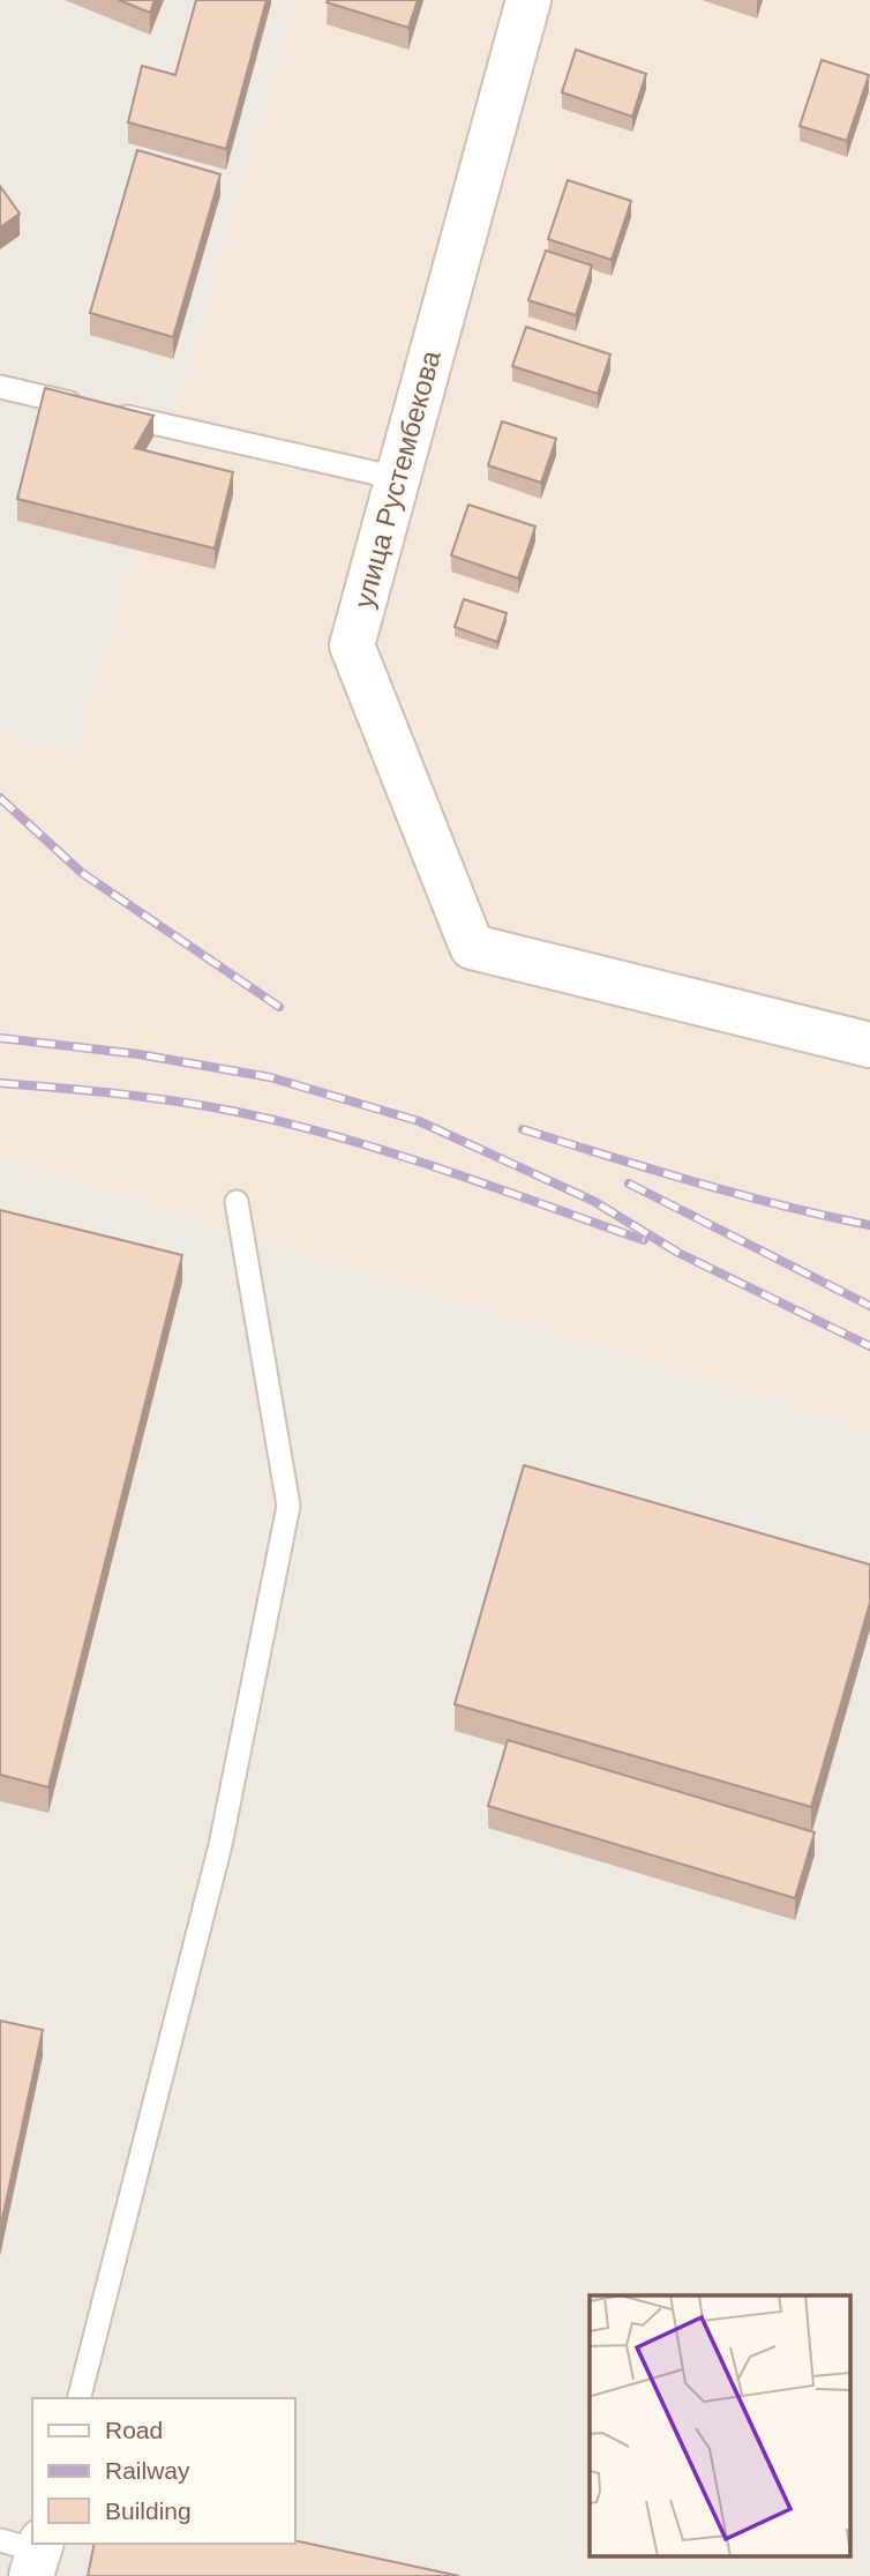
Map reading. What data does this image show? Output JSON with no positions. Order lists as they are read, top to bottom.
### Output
{
  "streets": {
    "street": ["улица Рустембекова"]
  },
  "legend": ["Road", "Railway", "Building"]
}
